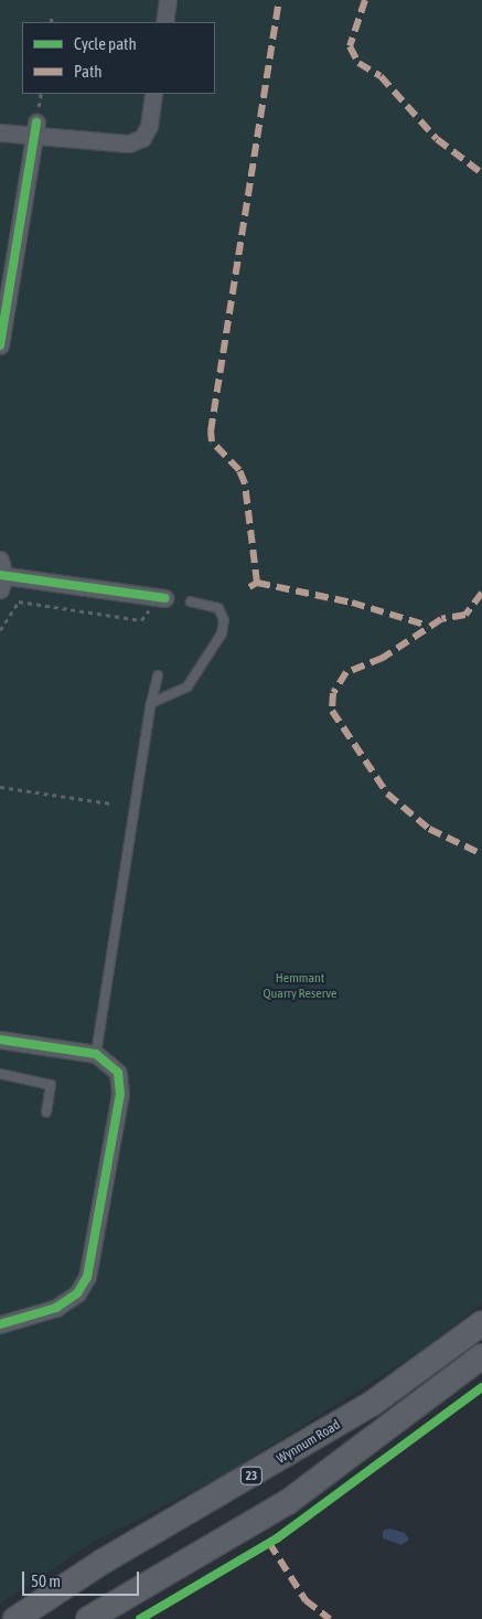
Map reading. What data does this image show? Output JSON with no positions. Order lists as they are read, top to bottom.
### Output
{
  "streets": {
    "main road": ["Wynnum Road", "23"]
  },
  "parks": ["Hemmant Quarry Reserve"],
  "legend": ["Cycle path", "Path"],
  "scale_bar": "50 m"
}
